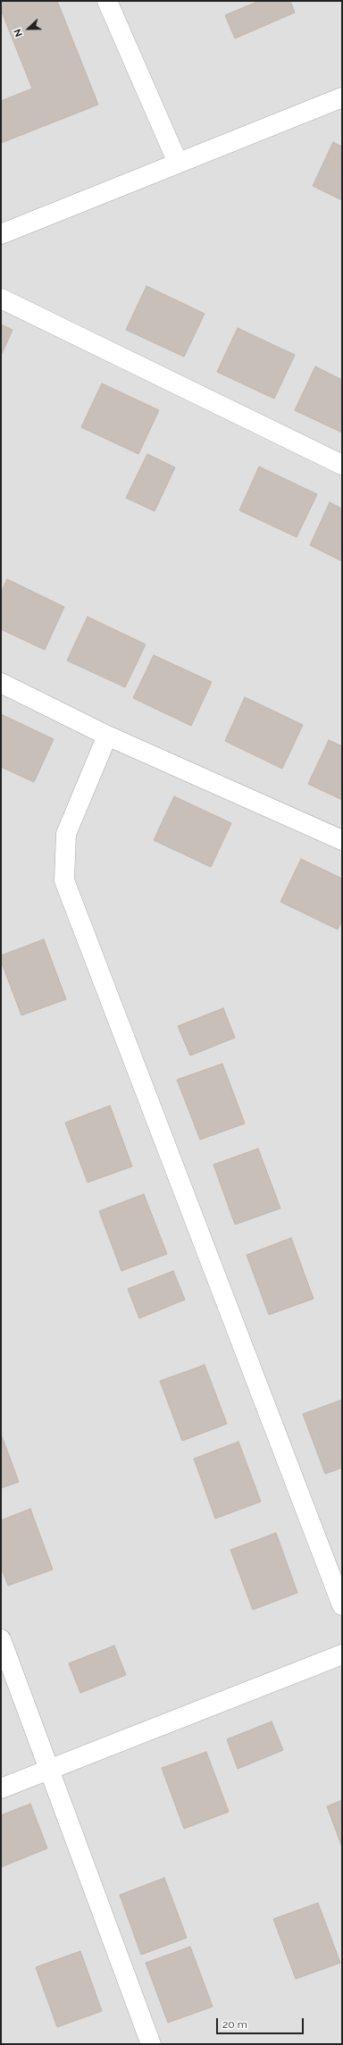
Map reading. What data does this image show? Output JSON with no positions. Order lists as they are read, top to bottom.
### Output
{
  "scale_bar": "20 m",
  "north": "left"
}
